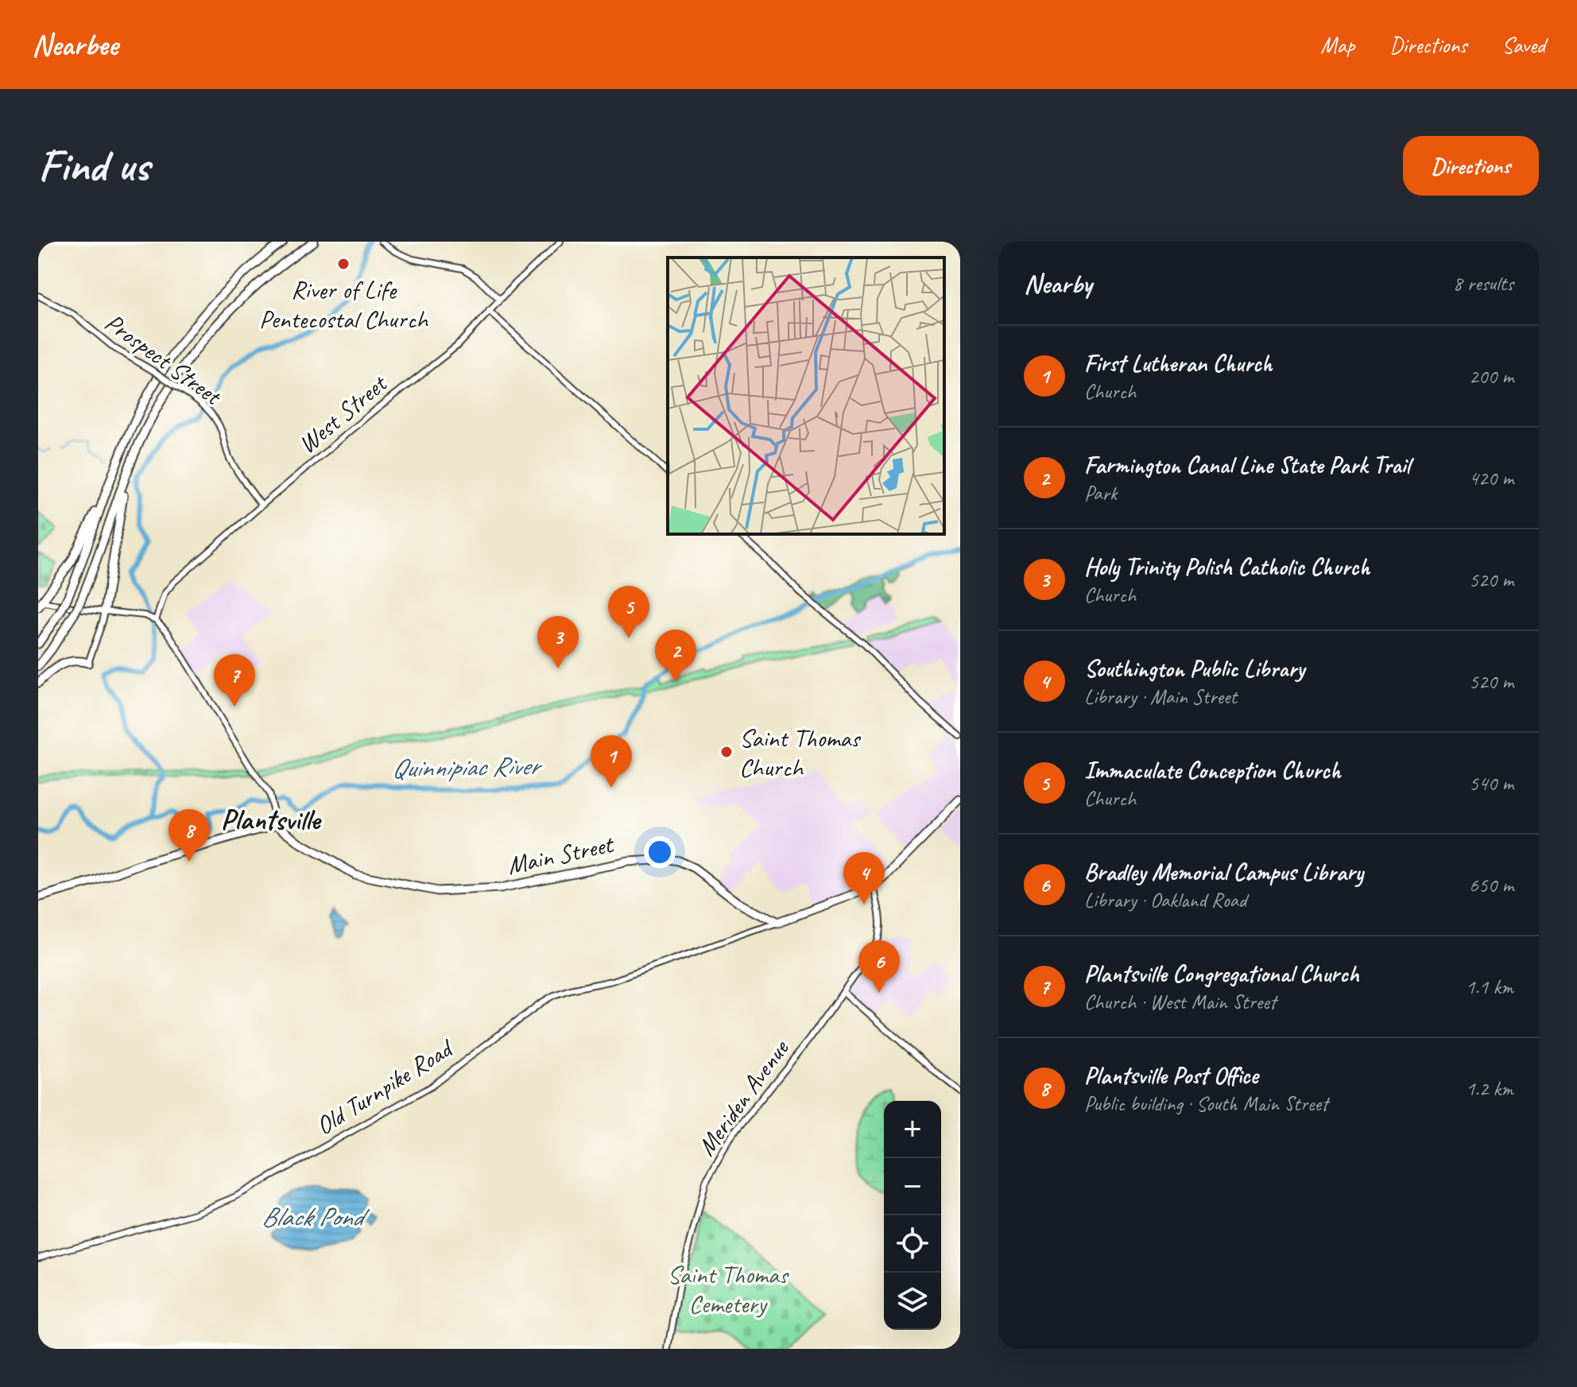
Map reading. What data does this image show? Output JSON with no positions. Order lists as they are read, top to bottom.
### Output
{
  "streets": {
    "highway": ["Main Street"],
    "main road": [
      "Prospect Street",
      "West Street",
      "Old Turnpike Road",
      "Meriden Avenue"
    ]
  },
  "crossings": [
    ["Prospect Street", "West Street"],
    ["Main Street", "Old Turnpike Road"]
  ],
  "districts": ["Plantsville"],
  "water": ["Quinnipiac River", "Black Pond"],
  "parks": ["Saint Thomas Cemetery"],
  "places": ["River of Life Pentecostal Church", "Saint Thomas Church"],
  "page": {
    "header": "Nearbee",
    "nav": ["Map", "Directions", "Saved"],
    "buttons": "Directions",
    "title": "Find us",
    "heading": ["Nearby", "8 results"],
    "list": [
      {
        "mark": "1",
        "name": "First Lutheran Church",
        "note": "Church",
        "value": "200 m"
      },
      {
        "mark": "2",
        "name": "Farmington Canal Line State Park Trail",
        "note": "Park",
        "value": "420 m"
      },
      {
        "mark": "3",
        "name": "Holy Trinity Polish Catholic Church",
        "note": "Church",
        "value": "520 m"
      },
      {
        "mark": "4",
        "name": "Southington Public Library",
        "note": "Library · Main Street",
        "value": "520 m"
      },
      {
        "mark": "5",
        "name": "Immaculate Conception Church",
        "note": "Church",
        "value": "540 m"
      },
      {
        "mark": "6",
        "name": "Bradley Memorial Campus Library",
        "note": "Library · Oakland Road",
        "value": "650 m"
      },
      {
        "mark": "7",
        "name": "Plantsville Congregational Church",
        "note": "Church · West Main Street",
        "value": "1.1 km"
      },
      {
        "mark": "8",
        "name": "Plantsville Post Office",
        "note": "Public building · South Main Street",
        "value": "1.2 km"
      }
    ],
    "pins": [
      "5",
      "3",
      "2",
      "7",
      "1",
      "8",
      "4",
      "6"
    ],
    "map_buttons": ["+", "−"]
  }
}
